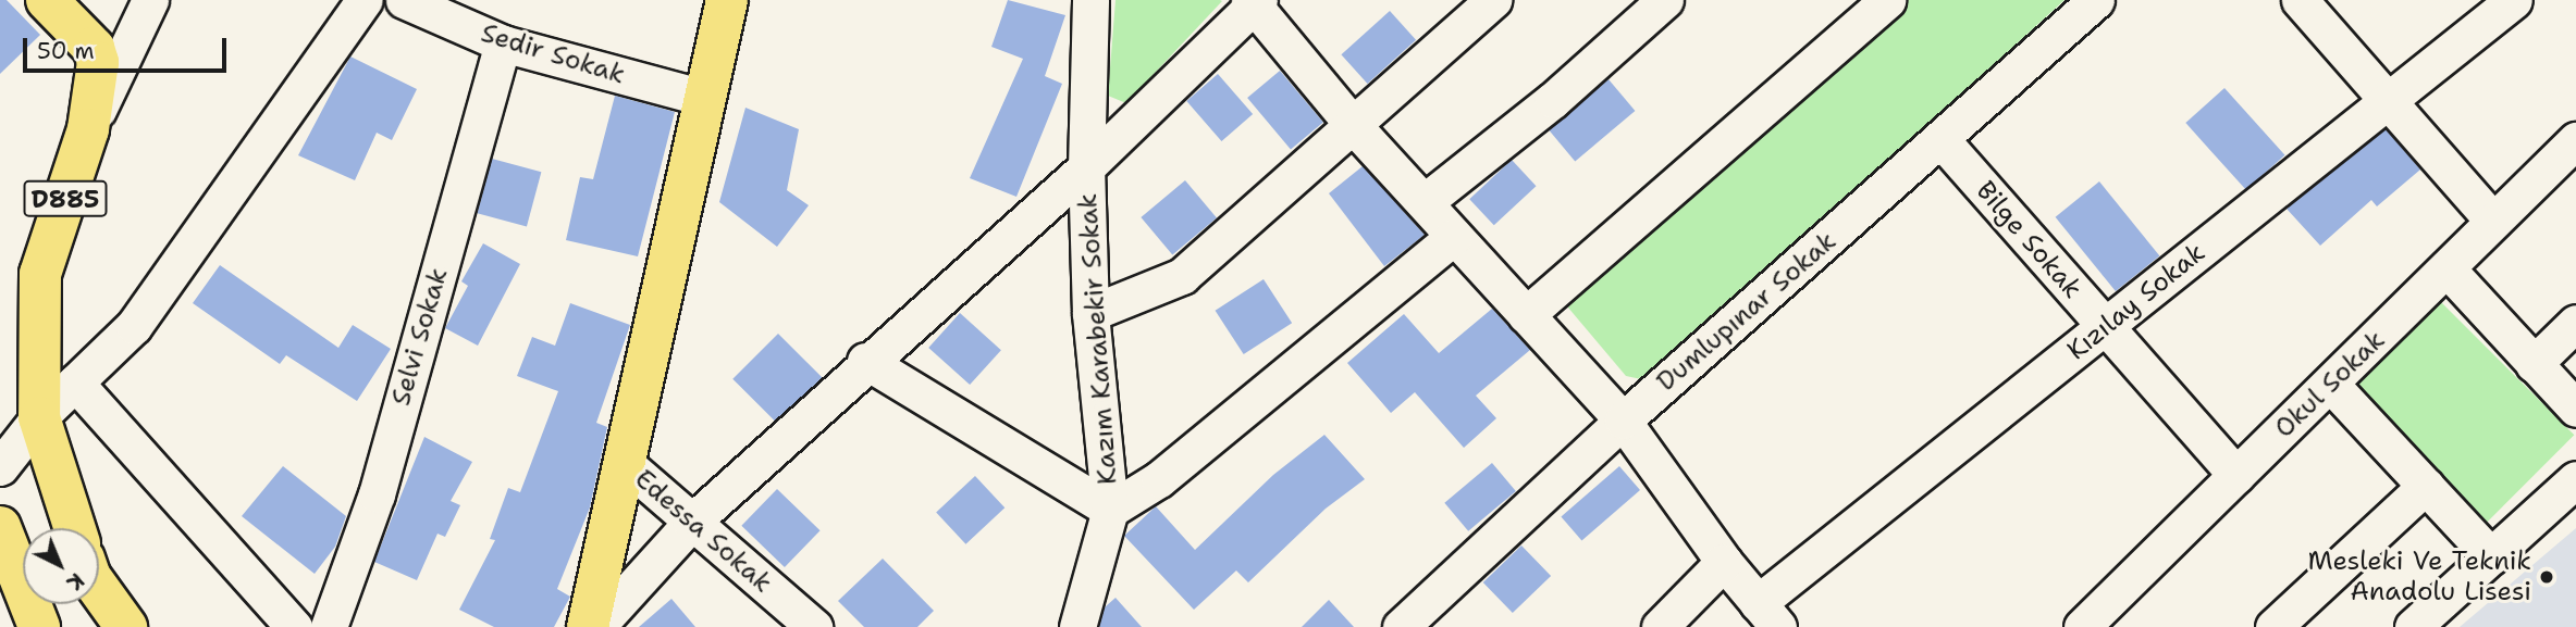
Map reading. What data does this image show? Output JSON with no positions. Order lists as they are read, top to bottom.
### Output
{
  "streets": {
    "main road": ["D885"],
    "street": [
      "Sedir Sokak",
      "Bilge Sokak",
      "Kızılay Sokak",
      "Dumlupınar Sokak",
      "Selvi Sokak",
      "Kazım Karabekir Sokak",
      "Okul Sokak",
      "Edessa Sokak"
    ]
  },
  "crossings": [
    ["Sedir Sokak", "Selvi Sokak"],
    ["Bilge Sokak", "Kızılay Sokak"],
    ["Bilge Sokak", "Dumlupınar Sokak"],
    ["Bilge Sokak", "Okul Sokak"]
  ],
  "places": ["Mesleki Ve Teknik Anadolu Lisesi"],
  "scale_bar": "50 m",
  "north": "bottom right"
}
